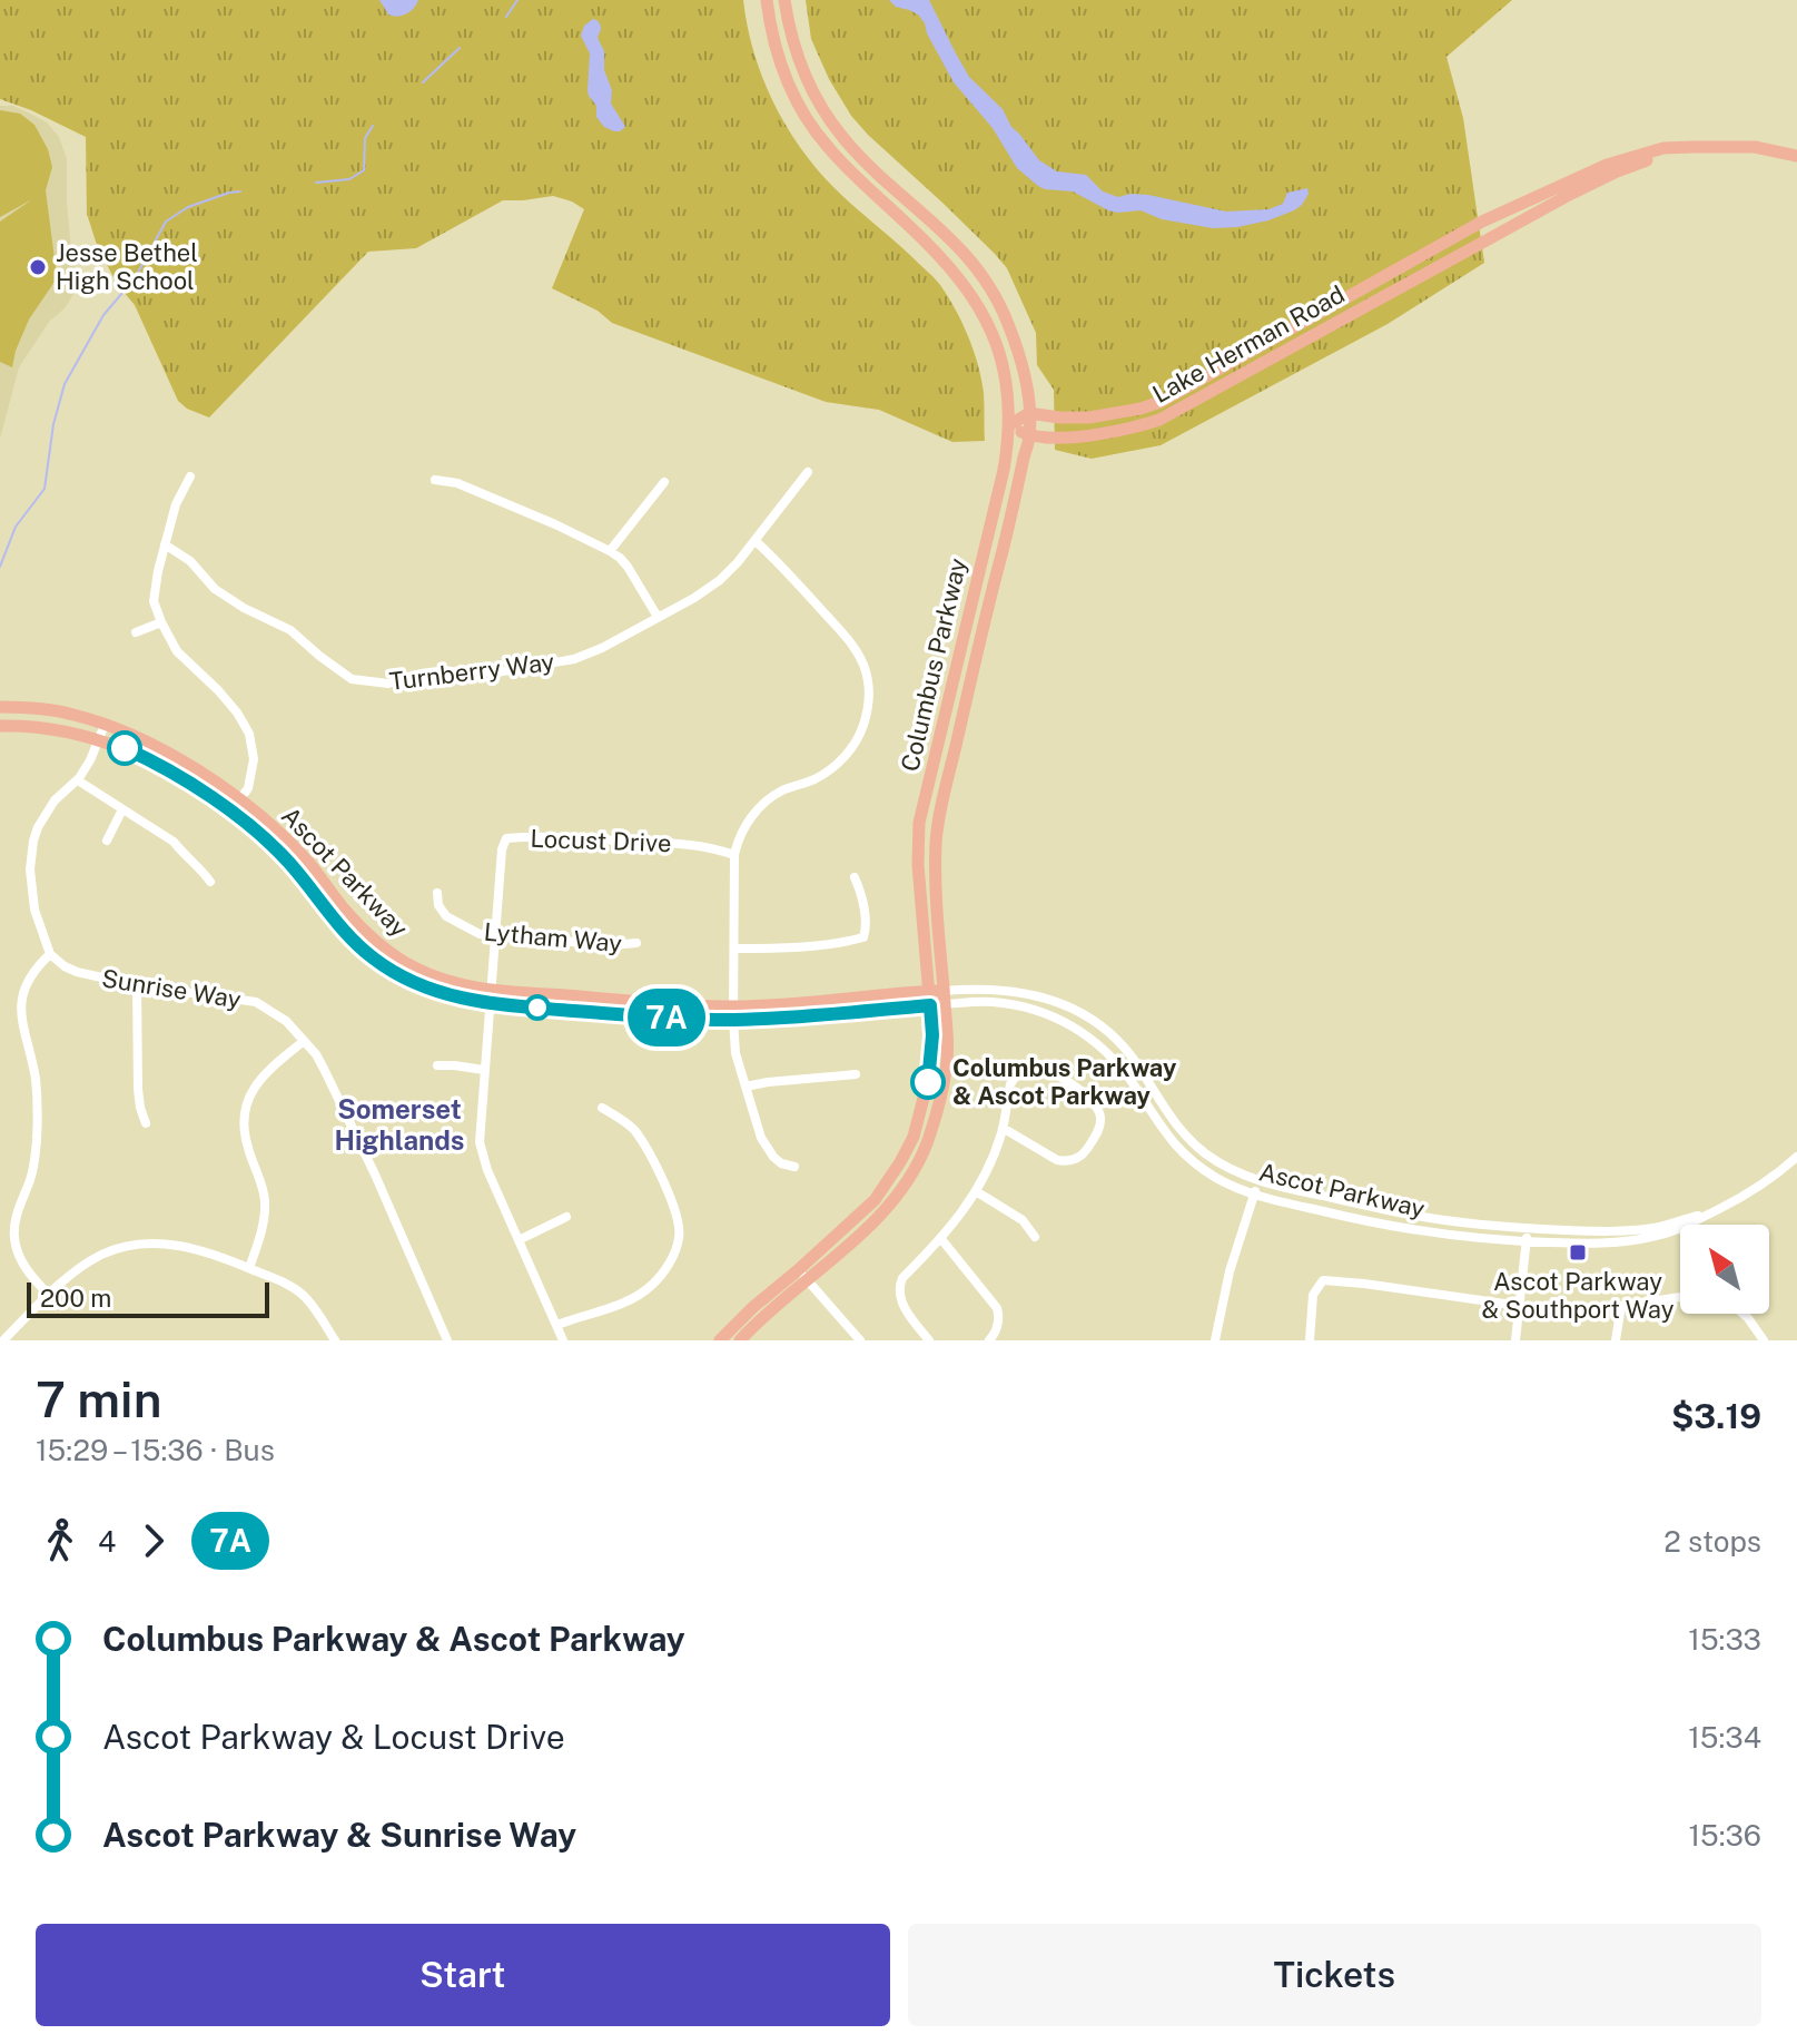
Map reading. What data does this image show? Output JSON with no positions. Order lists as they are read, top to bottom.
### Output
{
  "streets": {
    "main road": ["Lake Herman Road", "Columbus Parkway", "Ascot Parkway"],
    "street": [
      "Turnberry Way",
      "Locust Drive",
      "Lytham Way",
      "Sunrise Way"
    ]
  },
  "crossings": [
    ["Lake Herman Road", "Columbus Parkway"],
    ["Columbus Parkway", "Ascot Parkway"],
    ["Locust Drive", "Ascot Parkway"],
    ["Locust Drive", "Lytham Way"]
  ],
  "districts": ["Somerset Highlands"],
  "places": {
    "other": ["Jesse Bethel High School", "Columbus Parkway & Ascot Parkway"],
    "transit": ["Ascot Parkway & Southport Way"]
  },
  "lines": ["bus line 7A"],
  "scale_bar": "200 m",
  "north": "top left",
  "page": {
    "on_map": "7A",
    "scale": "200 m",
    "heading": ["7 min", "15:29 – 15:36 · Bus", "$3.19"],
    "legs": ["4", "7A", "2 stops"],
    "list": [
      {
        "name": "Columbus Parkway & Ascot Parkway",
        "value": "15:33"
      },
      {
        "name": "Ascot Parkway & Locust Drive",
        "value": "15:34"
      },
      {
        "name": "Ascot Parkway & Sunrise Way",
        "value": "15:36"
      }
    ],
    "buttons": ["Start", "Tickets"]
  }
}
